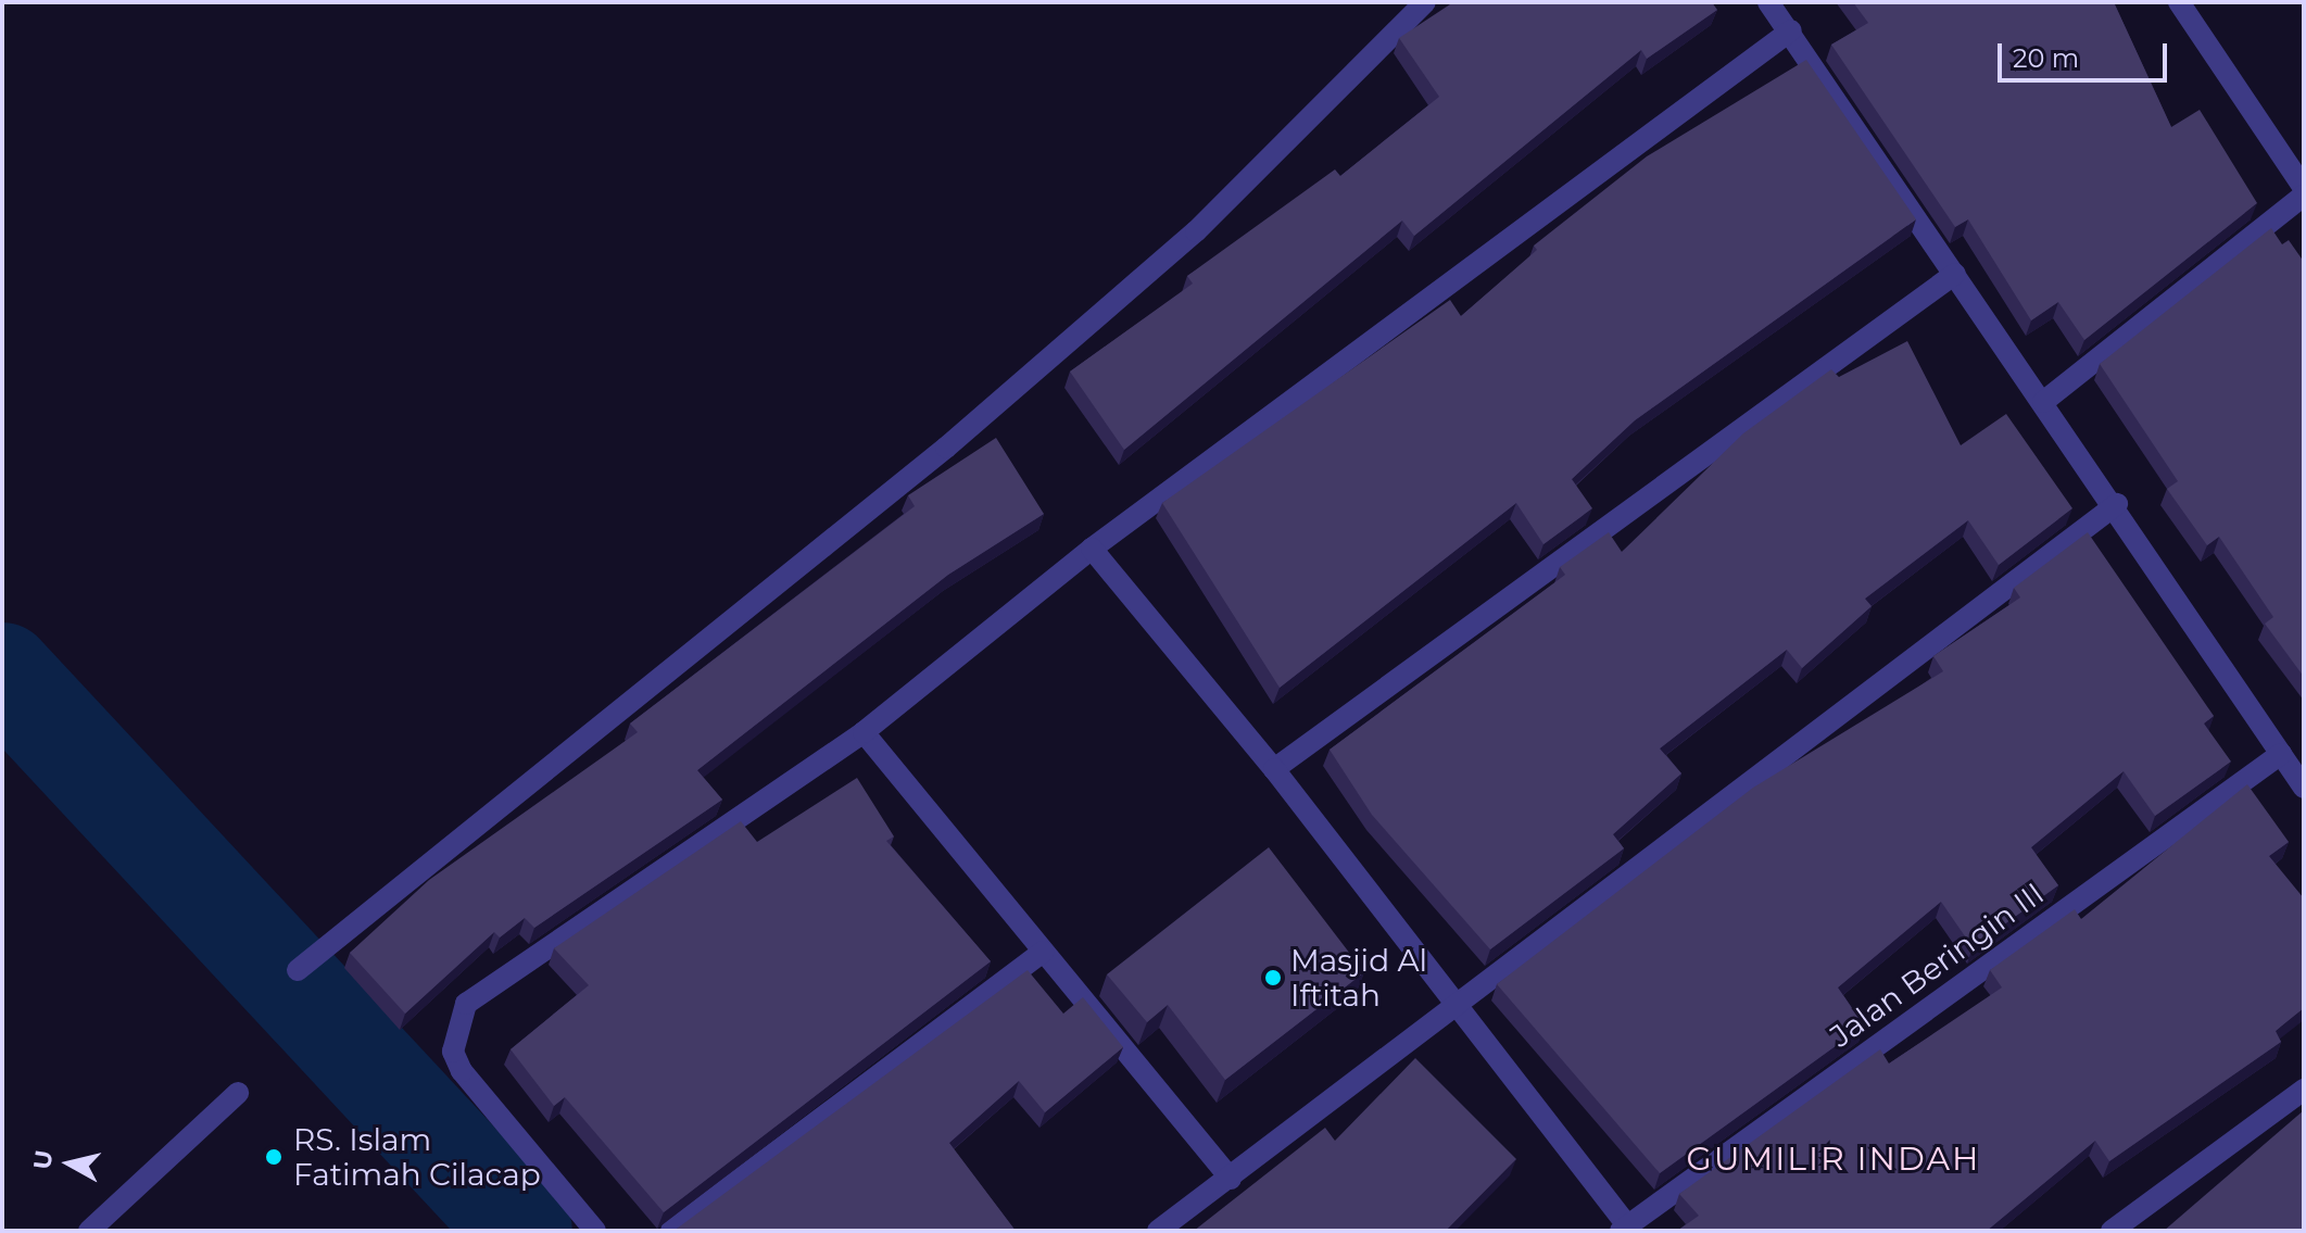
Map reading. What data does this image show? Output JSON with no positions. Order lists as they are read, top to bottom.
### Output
{
  "streets": {
    "street": ["Jalan Beringin III"]
  },
  "districts": ["GUMILIR INDAH"],
  "places": ["Masjid Al Iftitah", "RS. Islam Fatimah Cilacap"],
  "scale_bar": "20 m",
  "north": "left"
}
